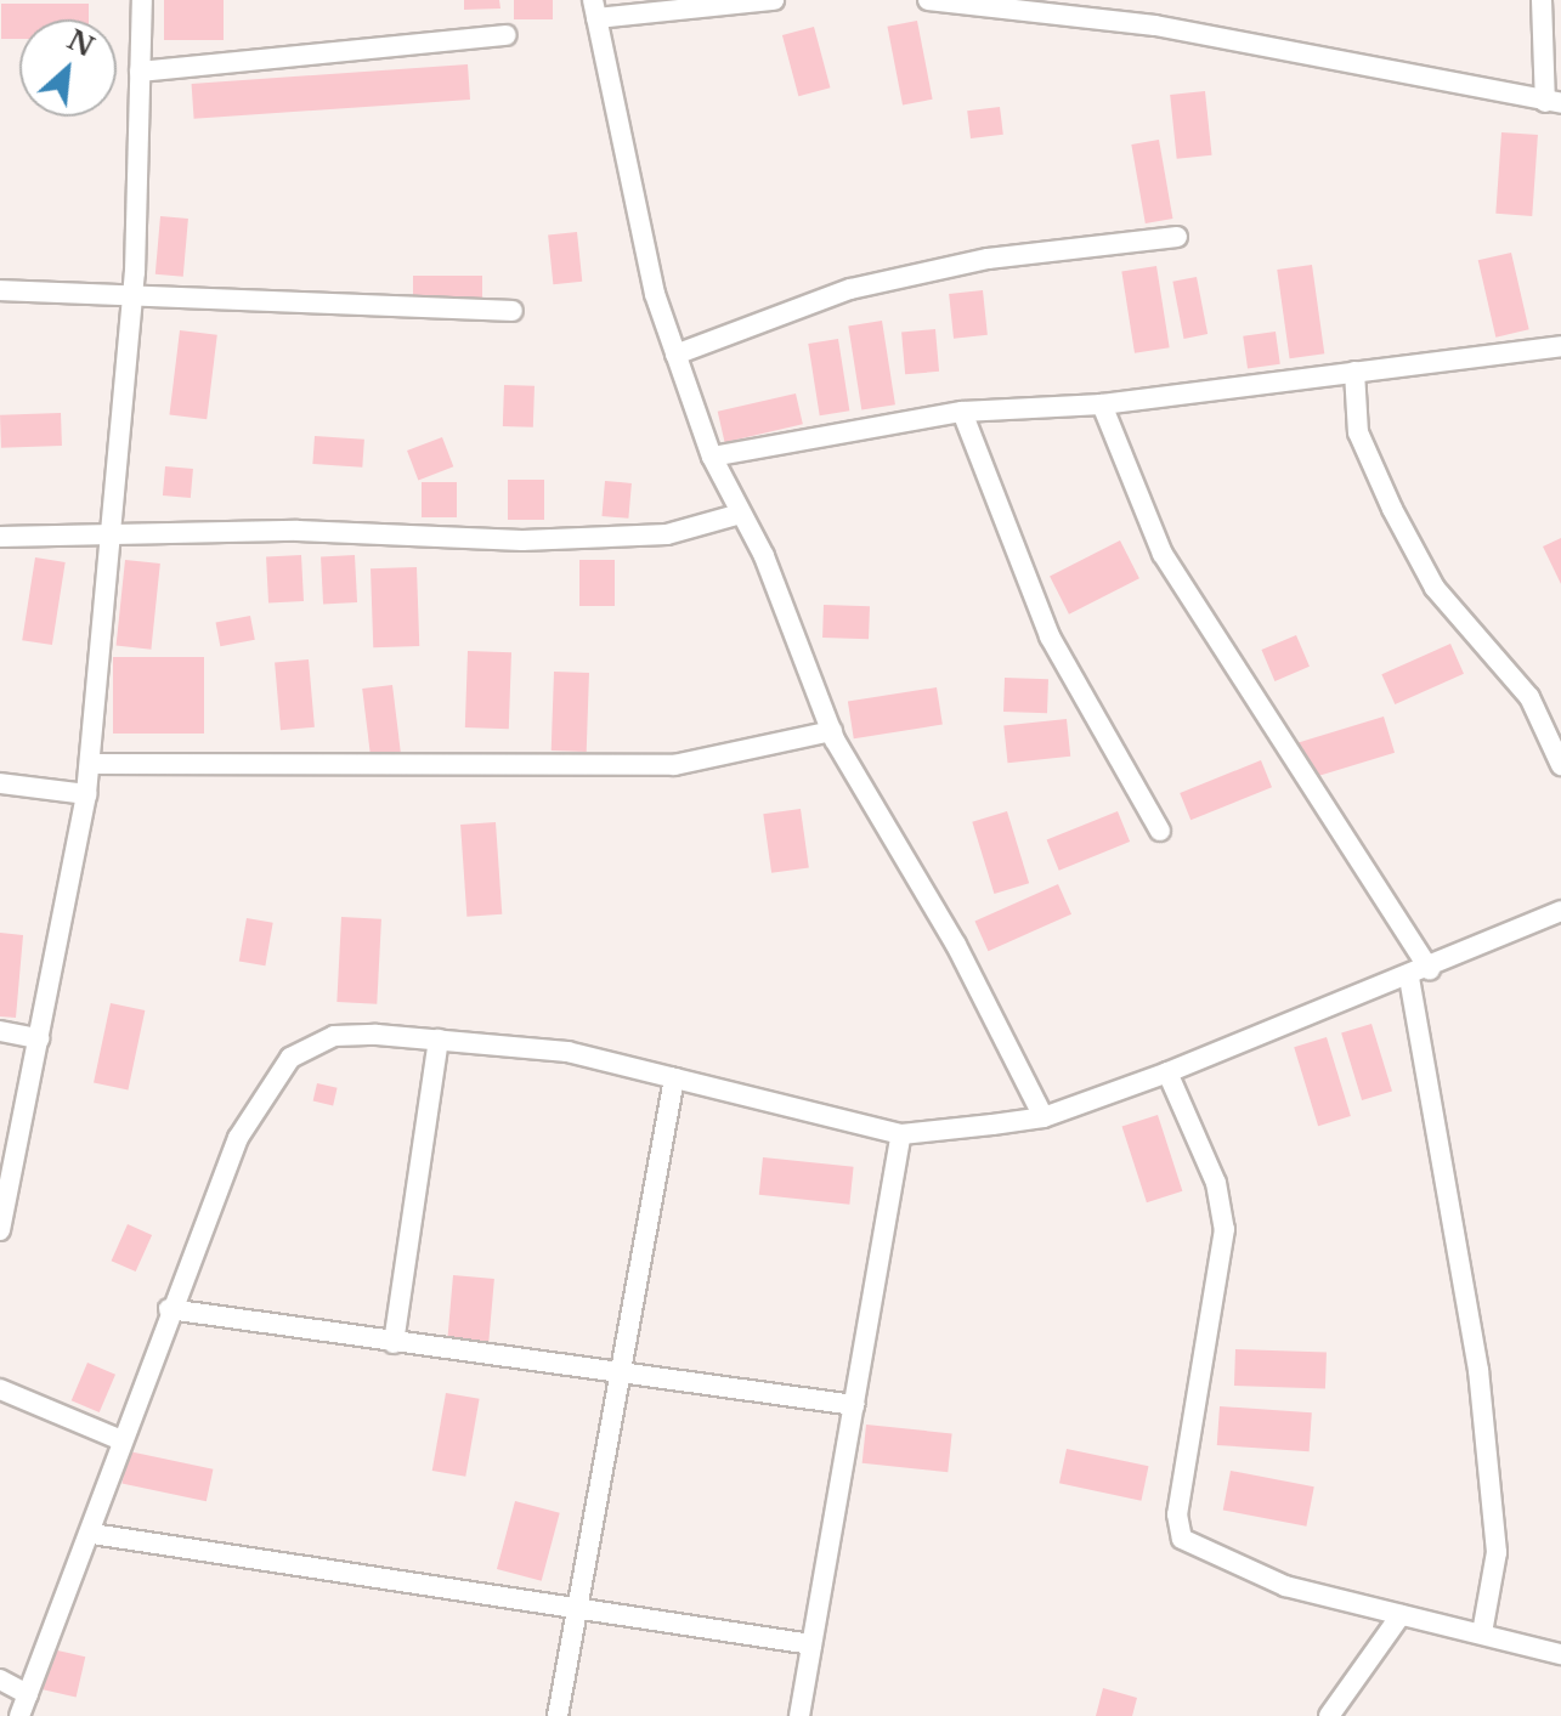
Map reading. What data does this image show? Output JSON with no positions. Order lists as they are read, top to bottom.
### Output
{
  "north": "top right"
}
